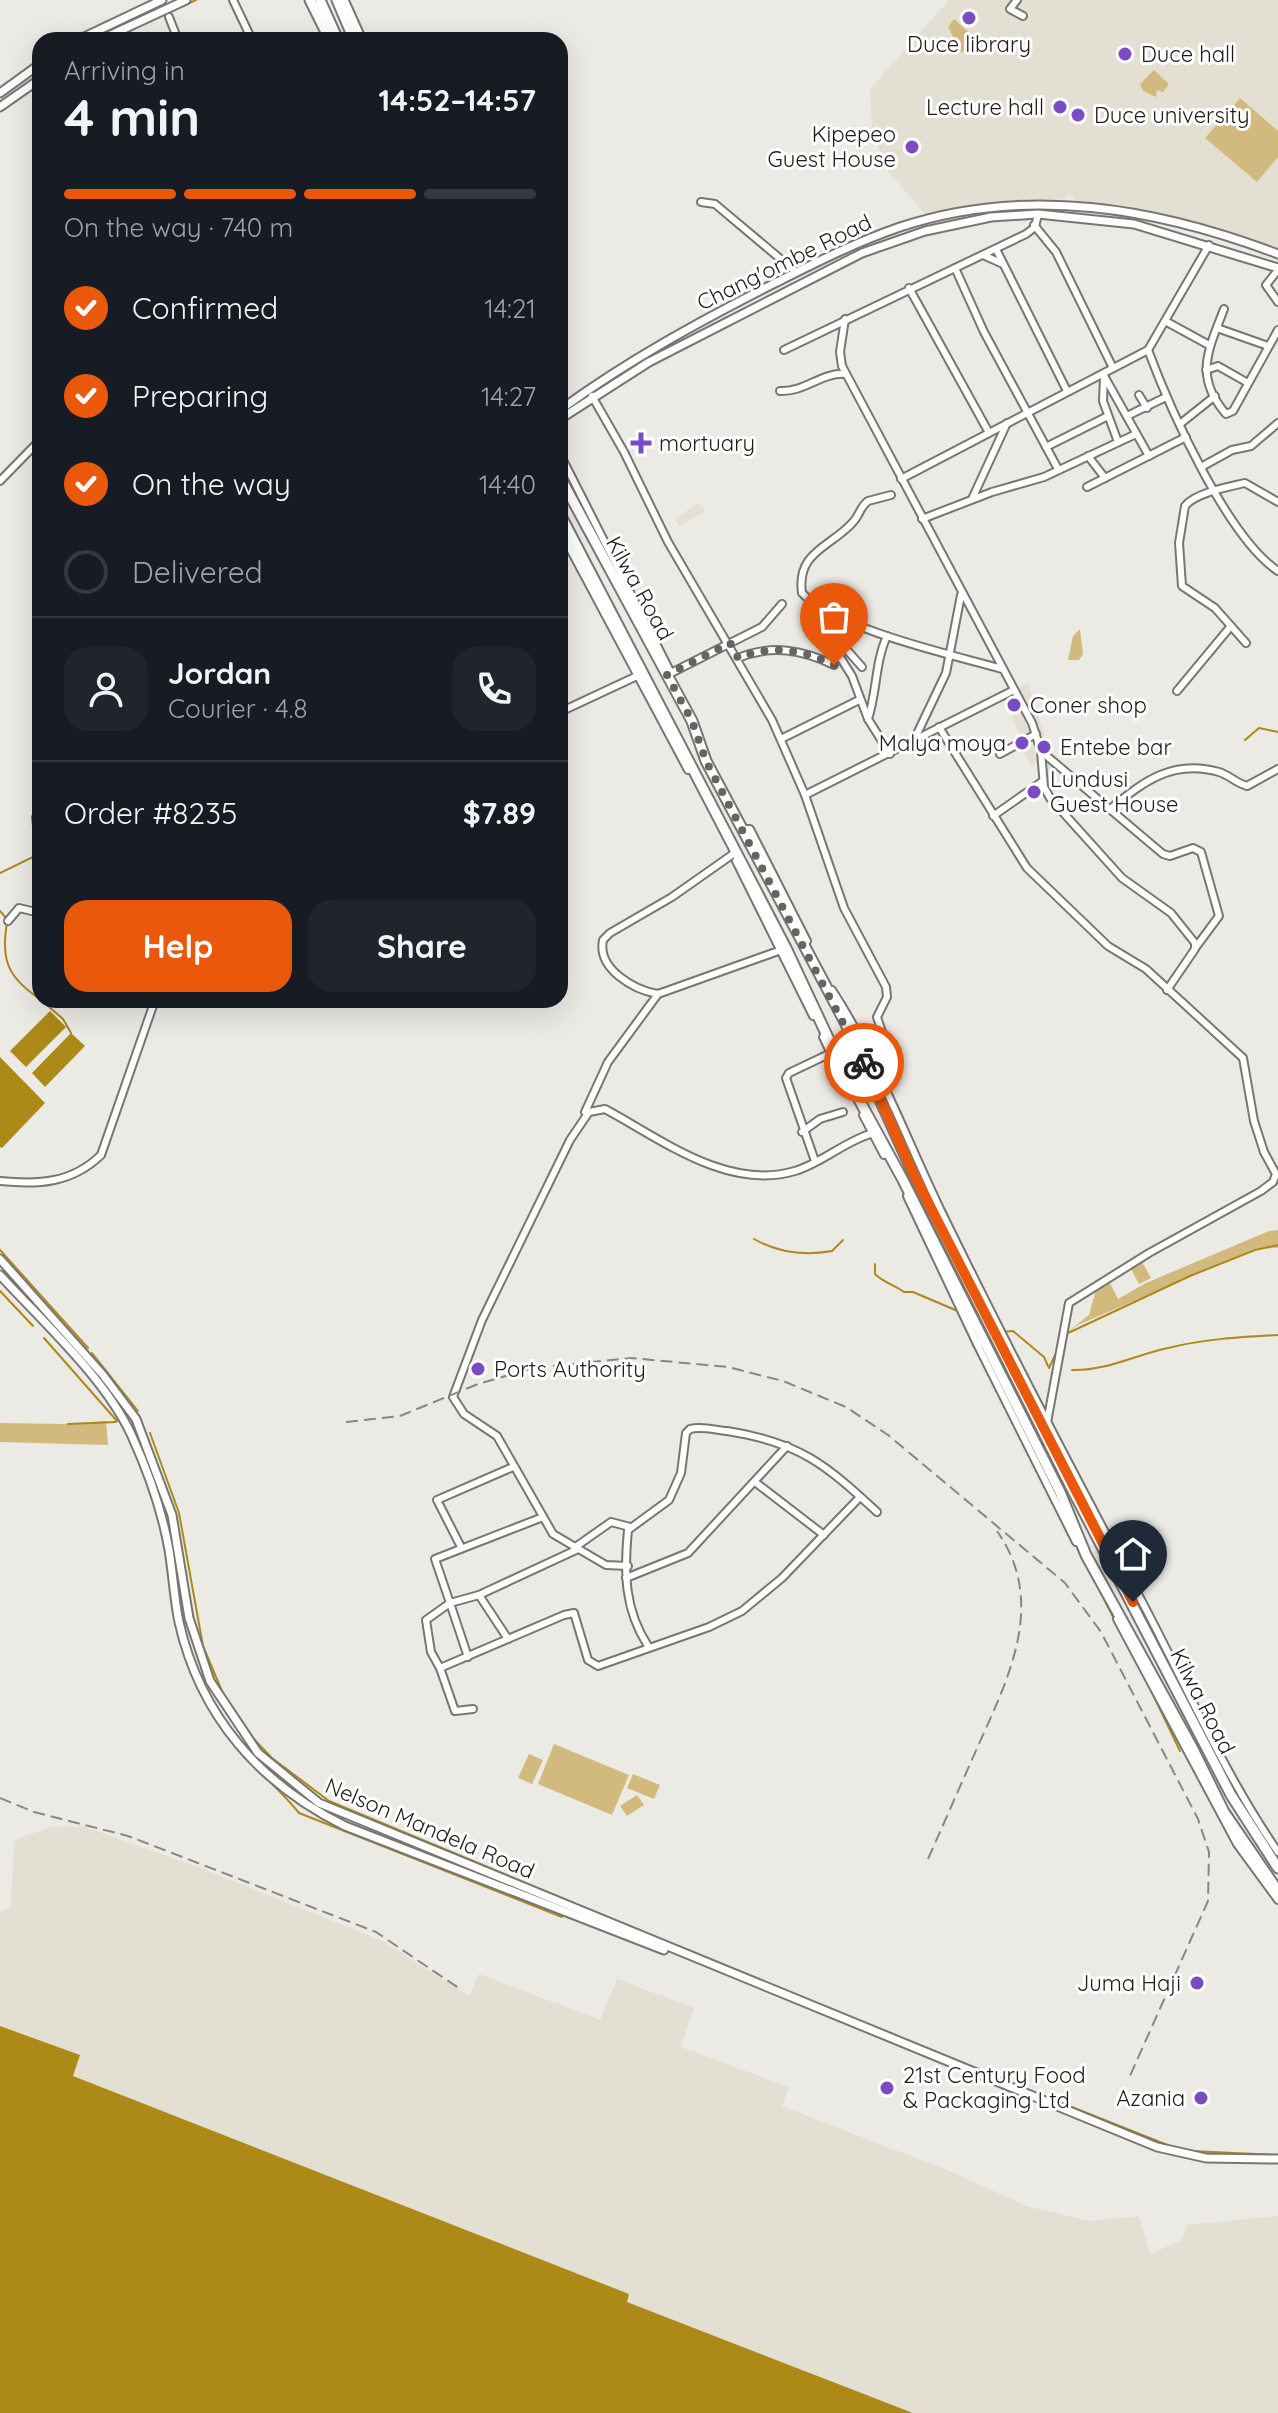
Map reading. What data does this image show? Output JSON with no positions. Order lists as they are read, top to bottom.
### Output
{
  "streets": {
    "highway": ["Kilwa Road"],
    "main road": ["Chang'ombe Road", "Nelson Mandela Road"]
  },
  "places": {
    "other": [
      "Duce library",
      "Duce hall",
      "Lecture hall",
      "Duce university",
      "Kipepeo Guest House",
      "Coner shop",
      "Malya moya",
      "Entebe bar",
      "Lundusi Guest House",
      "Ports Authority",
      "Juma Haji",
      "21st Century Food & Packaging Ltd",
      "Azania"
    ],
    "health": ["mortuary"]
  },
  "page": {
    "heading": ["4 min", "Arriving in", "14:52–14:57"],
    "panel": [
      "Jordan",
      "Courier · 4.8",
      "Order #8235",
      "$7.89"
    ],
    "bar": "On the way · 740 m",
    "list": [
      ["Confirmed", "14:21"],
      ["Preparing", "14:27"],
      ["On the way", "14:40"],
      "Delivered"
    ],
    "buttons": ["Help", "Share"]
  }
}
